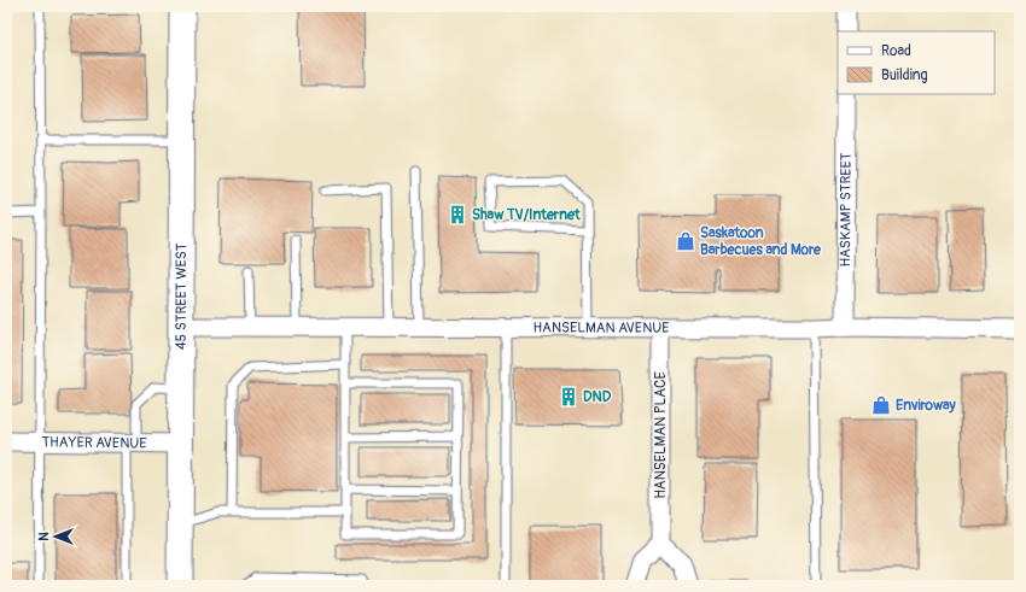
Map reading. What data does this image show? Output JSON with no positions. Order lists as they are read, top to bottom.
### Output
{
  "streets": {
    "main road": ["45 STREET WEST"],
    "street": [
      "HASKAMP STREET",
      "HANSELMAN AVENUE",
      "HANSELMAN PLACE",
      "THAYER AVENUE"
    ]
  },
  "crossings": [
    ["HASKAMP STREET", "HANSELMAN AVENUE"],
    ["45 STREET WEST", "HANSELMAN AVENUE"],
    ["45 STREET WEST", "THAYER AVENUE"],
    ["HANSELMAN AVENUE", "HANSELMAN PLACE"]
  ],
  "places": {
    "building": ["Shaw TV/Internet", "DND"],
    "shop": ["Saskatoon Barbecues and More", "Enviroway"]
  },
  "legend": ["Road", "Building"],
  "north": "left"
}
